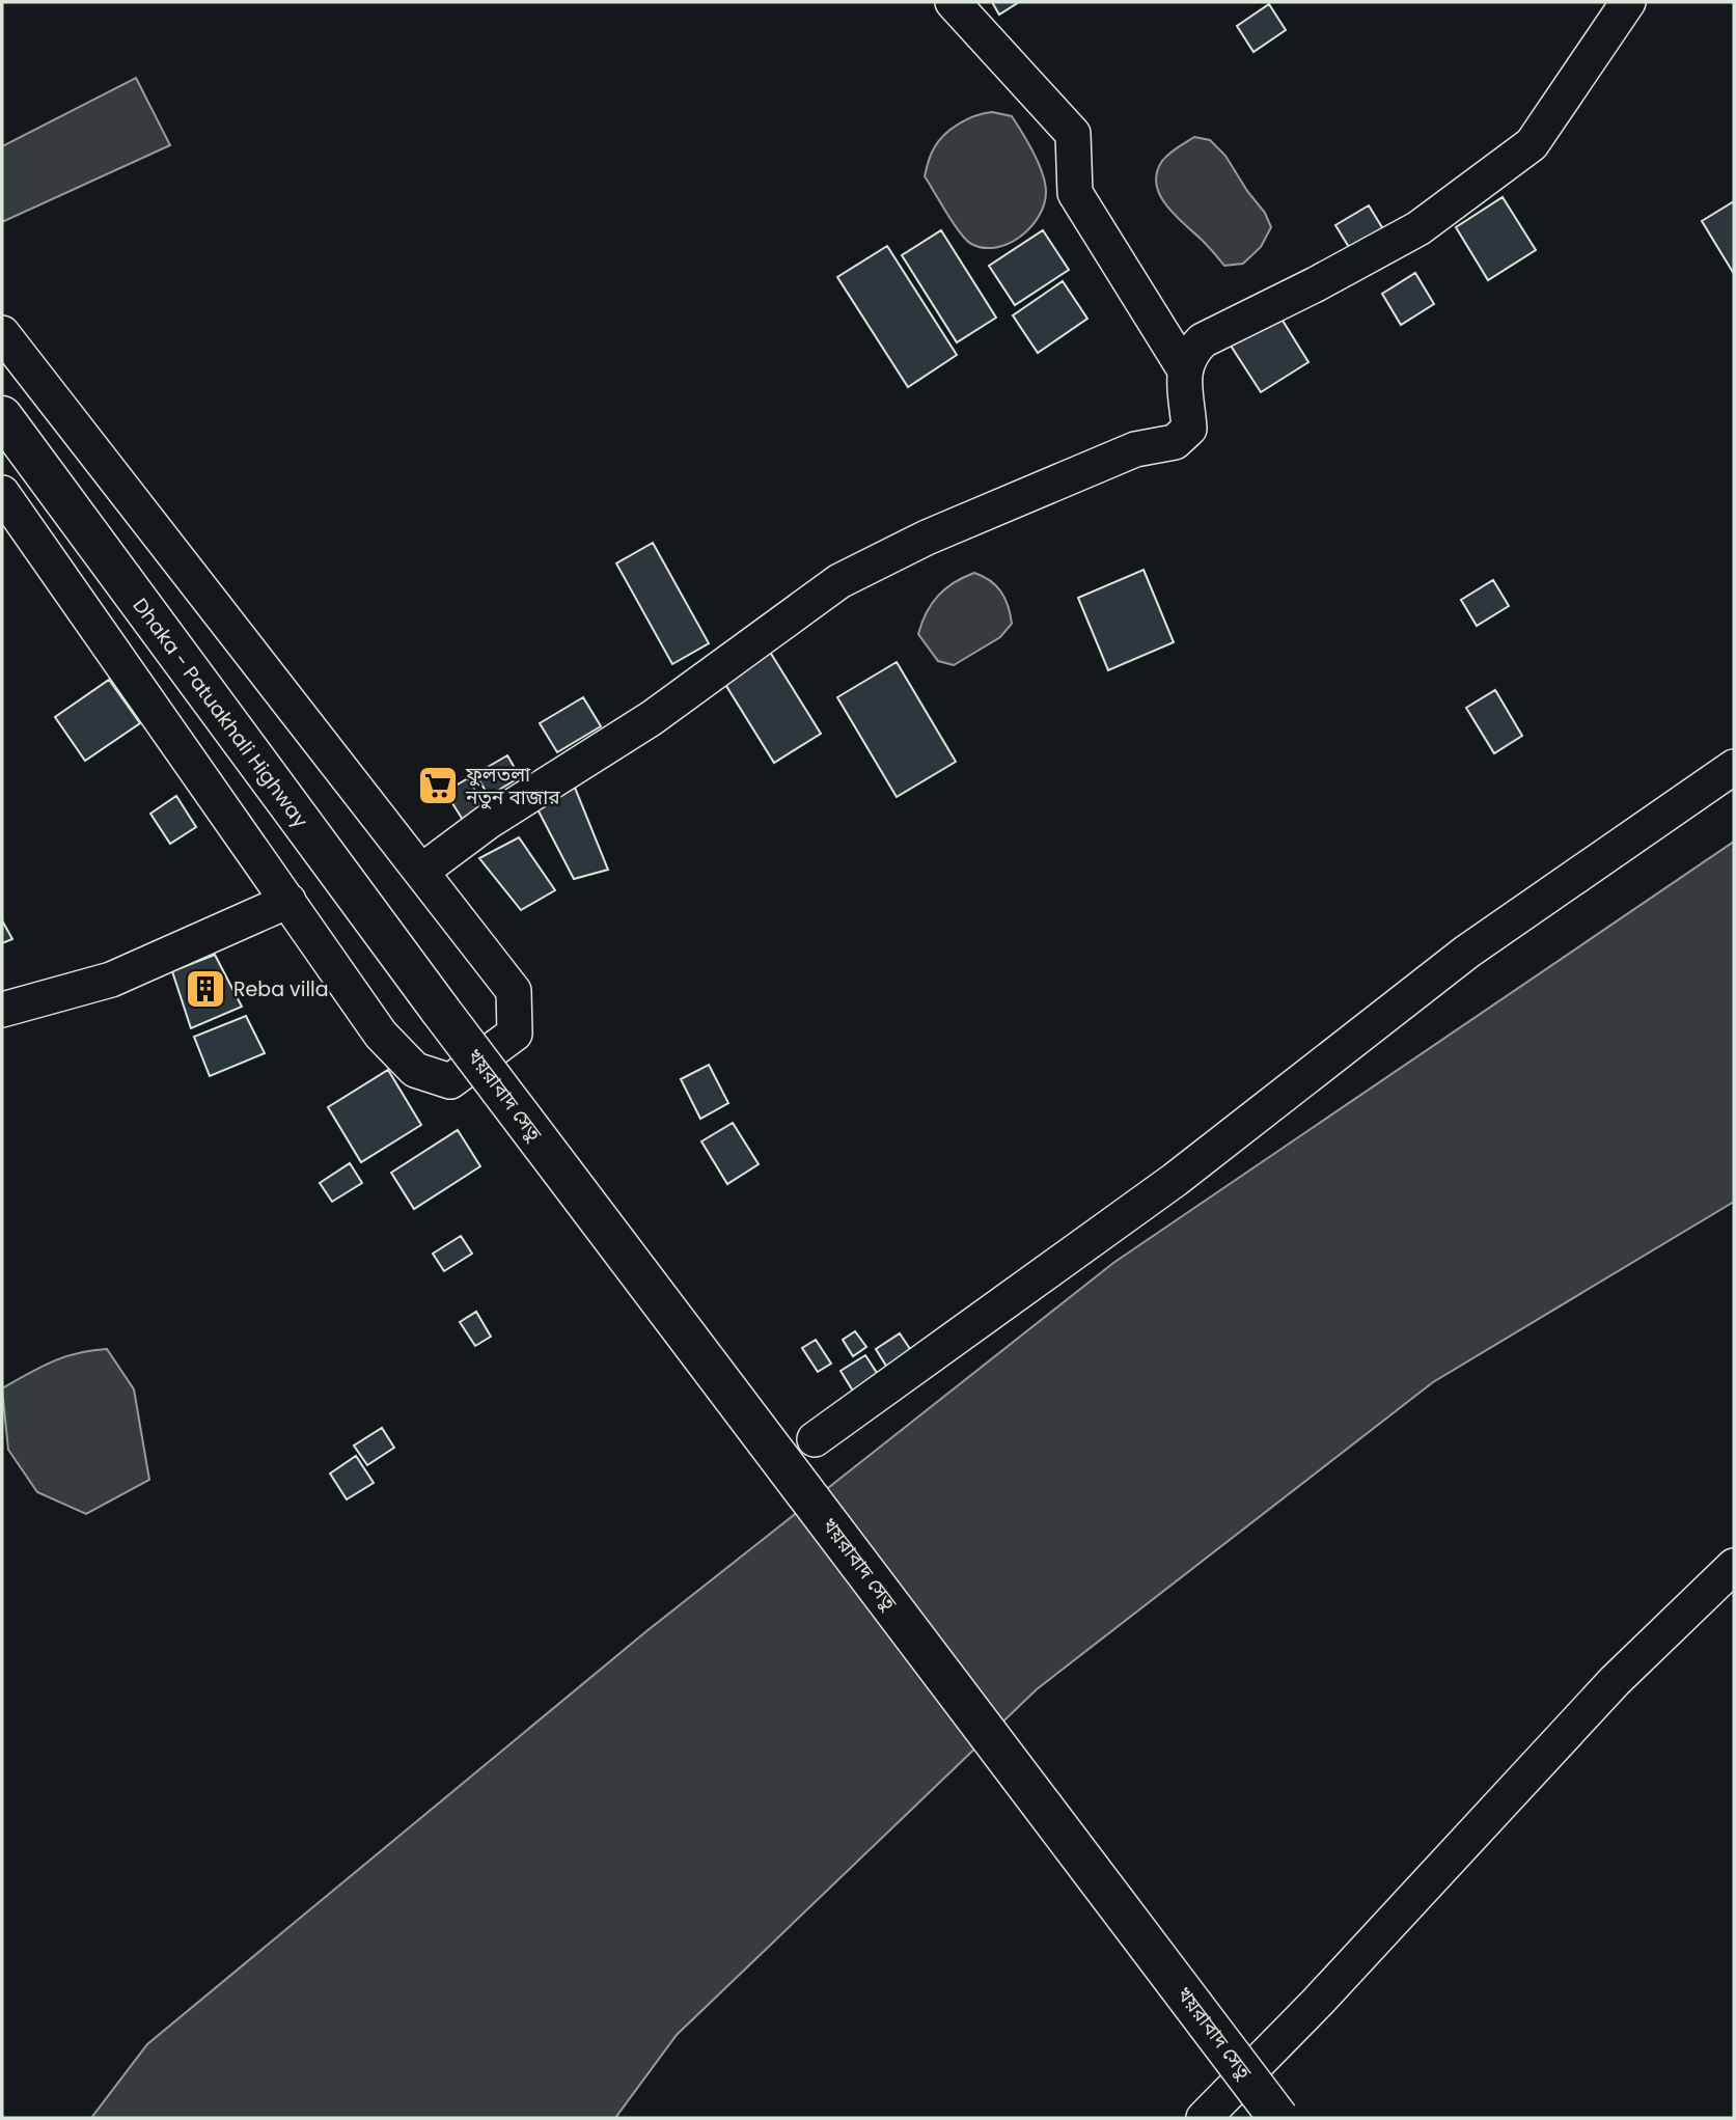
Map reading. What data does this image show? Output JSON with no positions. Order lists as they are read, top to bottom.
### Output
{
  "streets": {
    "highway": ["Dhaka - Patuakhali Highway", "খয়রাবাদ সেতু"]
  },
  "crossings": [
    ["Dhaka - Patuakhali Highway", "খয়রাবাদ সেতু"]
  ],
  "places": {
    "supermarket": ["ফুলতলা নতুন বাজার"],
    "building": ["Reba villa"]
  }
}
